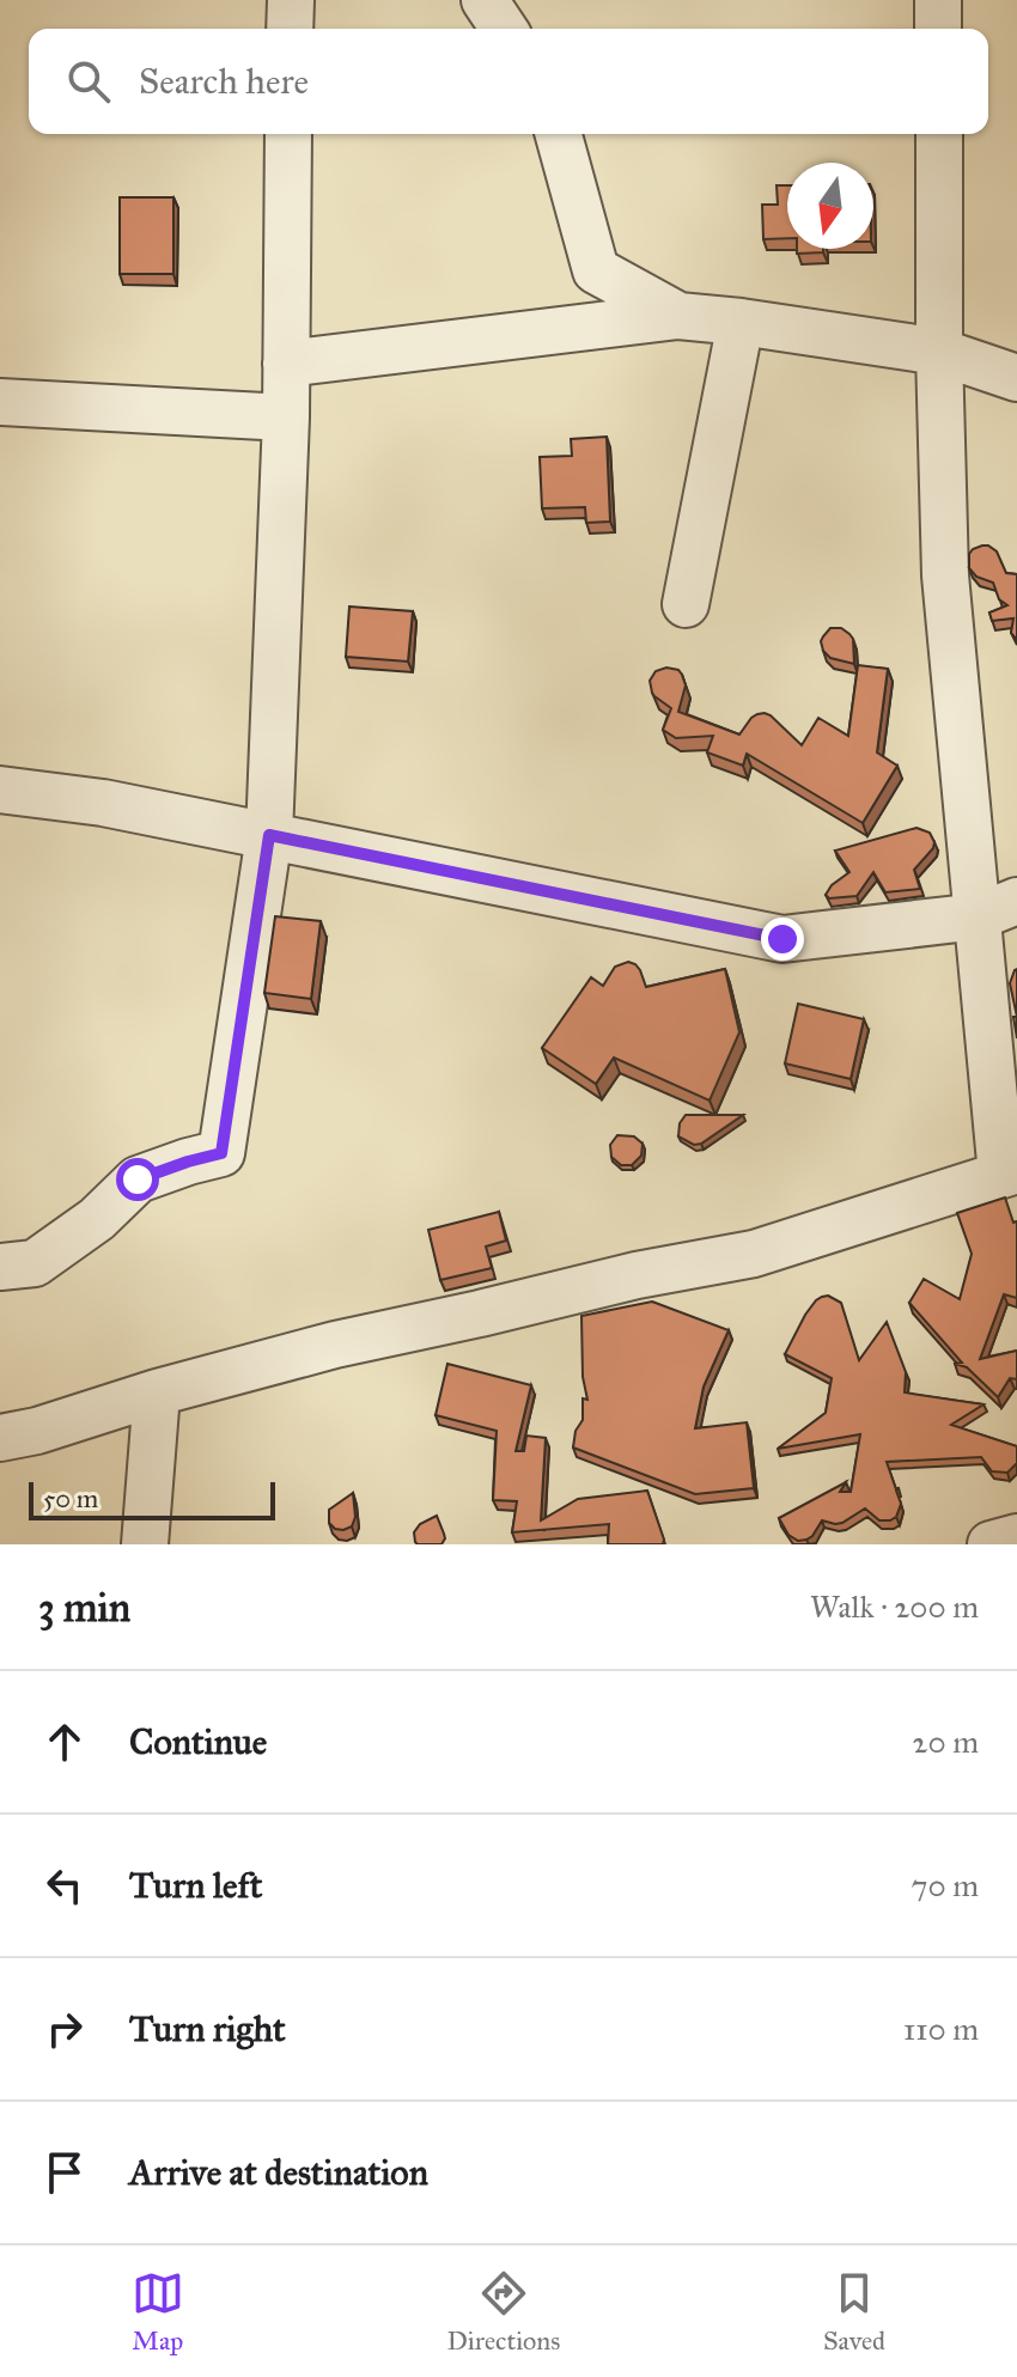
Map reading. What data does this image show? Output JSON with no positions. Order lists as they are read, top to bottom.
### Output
{
  "scale_bar": "50 m",
  "north": "bottom",
  "page": {
    "search": "Search here",
    "scale": "50 m",
    "heading": ["3 min", "Walk · 200 m"],
    "list": [
      ["Continue", "20 m"],
      ["Turn left", "70 m"],
      ["Turn right", "110 m"],
      "Arrive at destination"
    ],
    "nav": ["Map", "Directions", "Saved"]
  }
}
